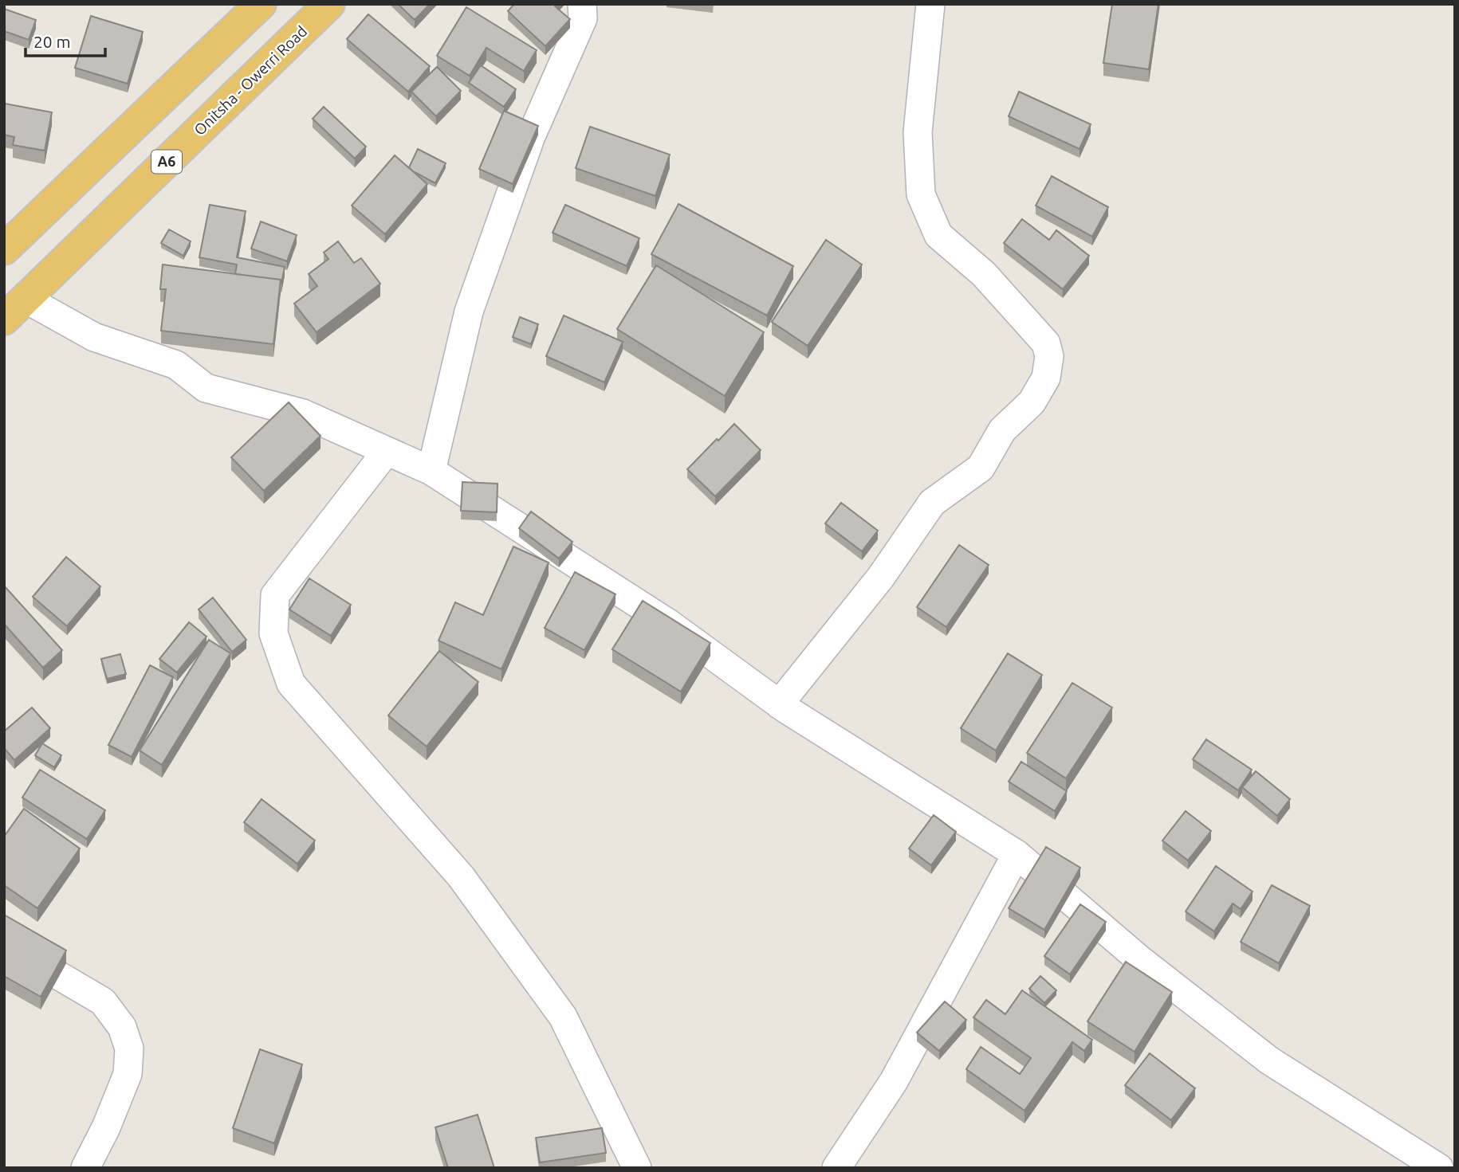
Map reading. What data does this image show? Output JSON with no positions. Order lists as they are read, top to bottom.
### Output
{
  "streets": {
    "highway": ["Onitsha - Owerri Road", "A6"]
  },
  "scale_bar": "20 m"
}
